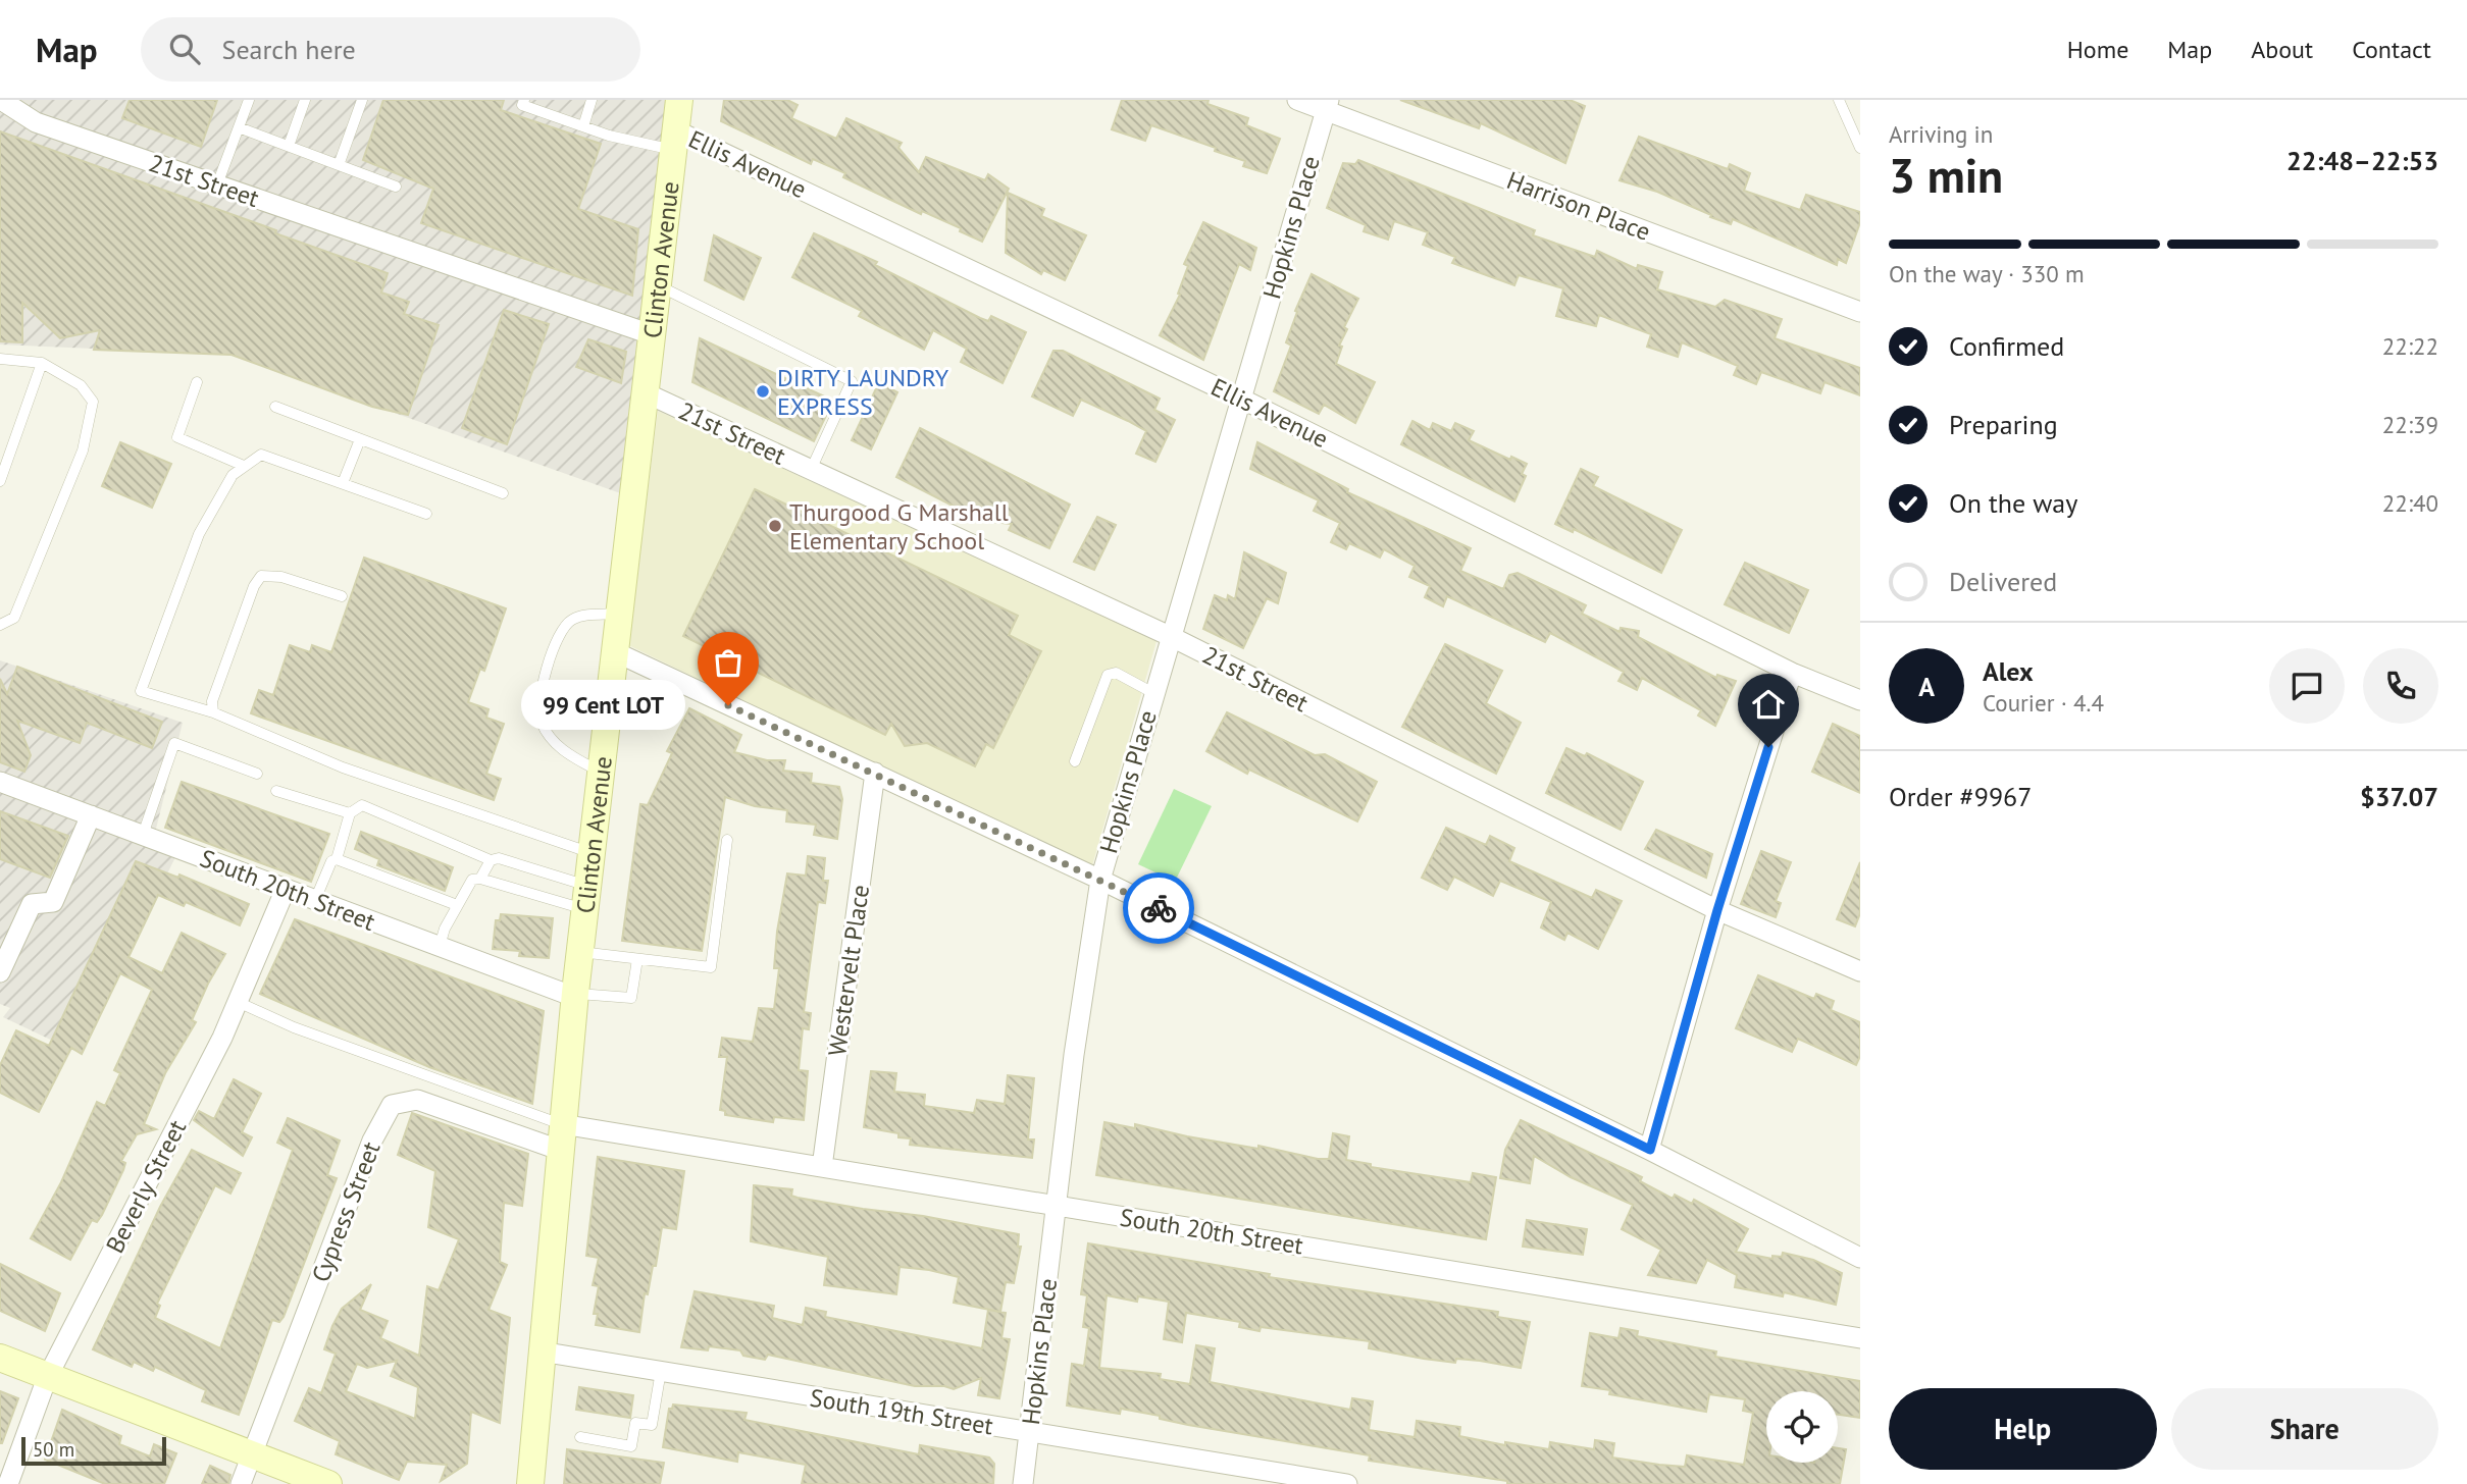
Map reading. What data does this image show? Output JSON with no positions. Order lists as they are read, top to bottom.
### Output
{
  "streets": {
    "main road": ["Clinton Avenue"],
    "street": [
      "Ellis Avenue",
      "21st Street",
      "Harrison Place",
      "Hopkins Place",
      "South 20th Street",
      "Westervelt Place",
      "Beverly Street",
      "Cypress Street",
      "South 19th Street"
    ]
  },
  "crossings": [
    ["Ellis Avenue", "Hopkins Place"],
    ["Ellis Avenue", "Clinton Avenue"],
    ["21st Street", "Hopkins Place"],
    ["21st Street", "Clinton Avenue"],
    ["Harrison Place", "Hopkins Place"],
    ["Hopkins Place", "South 20th Street"],
    ["Hopkins Place", "South 19th Street"],
    ["Clinton Avenue", "South 20th Street"],
    ["Clinton Avenue", "Cypress Street"],
    ["Clinton Avenue", "South 19th Street"],
    ["South 20th Street", "Westervelt Place"],
    ["South 20th Street", "Beverly Street"],
    ["South 20th Street", "Cypress Street"]
  ],
  "places": ["DIRTY LAUNDRY EXPRESS", "Thurgood G Marshall Elementary School", "99 Cent LOT"],
  "scale_bar": "50 m",
  "page": {
    "header": "Map",
    "search": "Search here",
    "nav": [
      "Home",
      "Map",
      "About",
      "Contact"
    ],
    "heading": ["3 min", "Arriving in", "22:48–22:53"],
    "panel": [
      "Alex",
      "Courier · 4.4",
      "Order #9967",
      "$37.07"
    ],
    "bar": "On the way · 330 m",
    "list": [
      ["Confirmed", "22:22"],
      ["Preparing", "22:39"],
      ["On the way", "22:40"],
      "Delivered"
    ],
    "round": "A",
    "bubble": "99 Cent LOT",
    "buttons": ["Help", "Share"],
    "scale": "50 m"
  }
}
